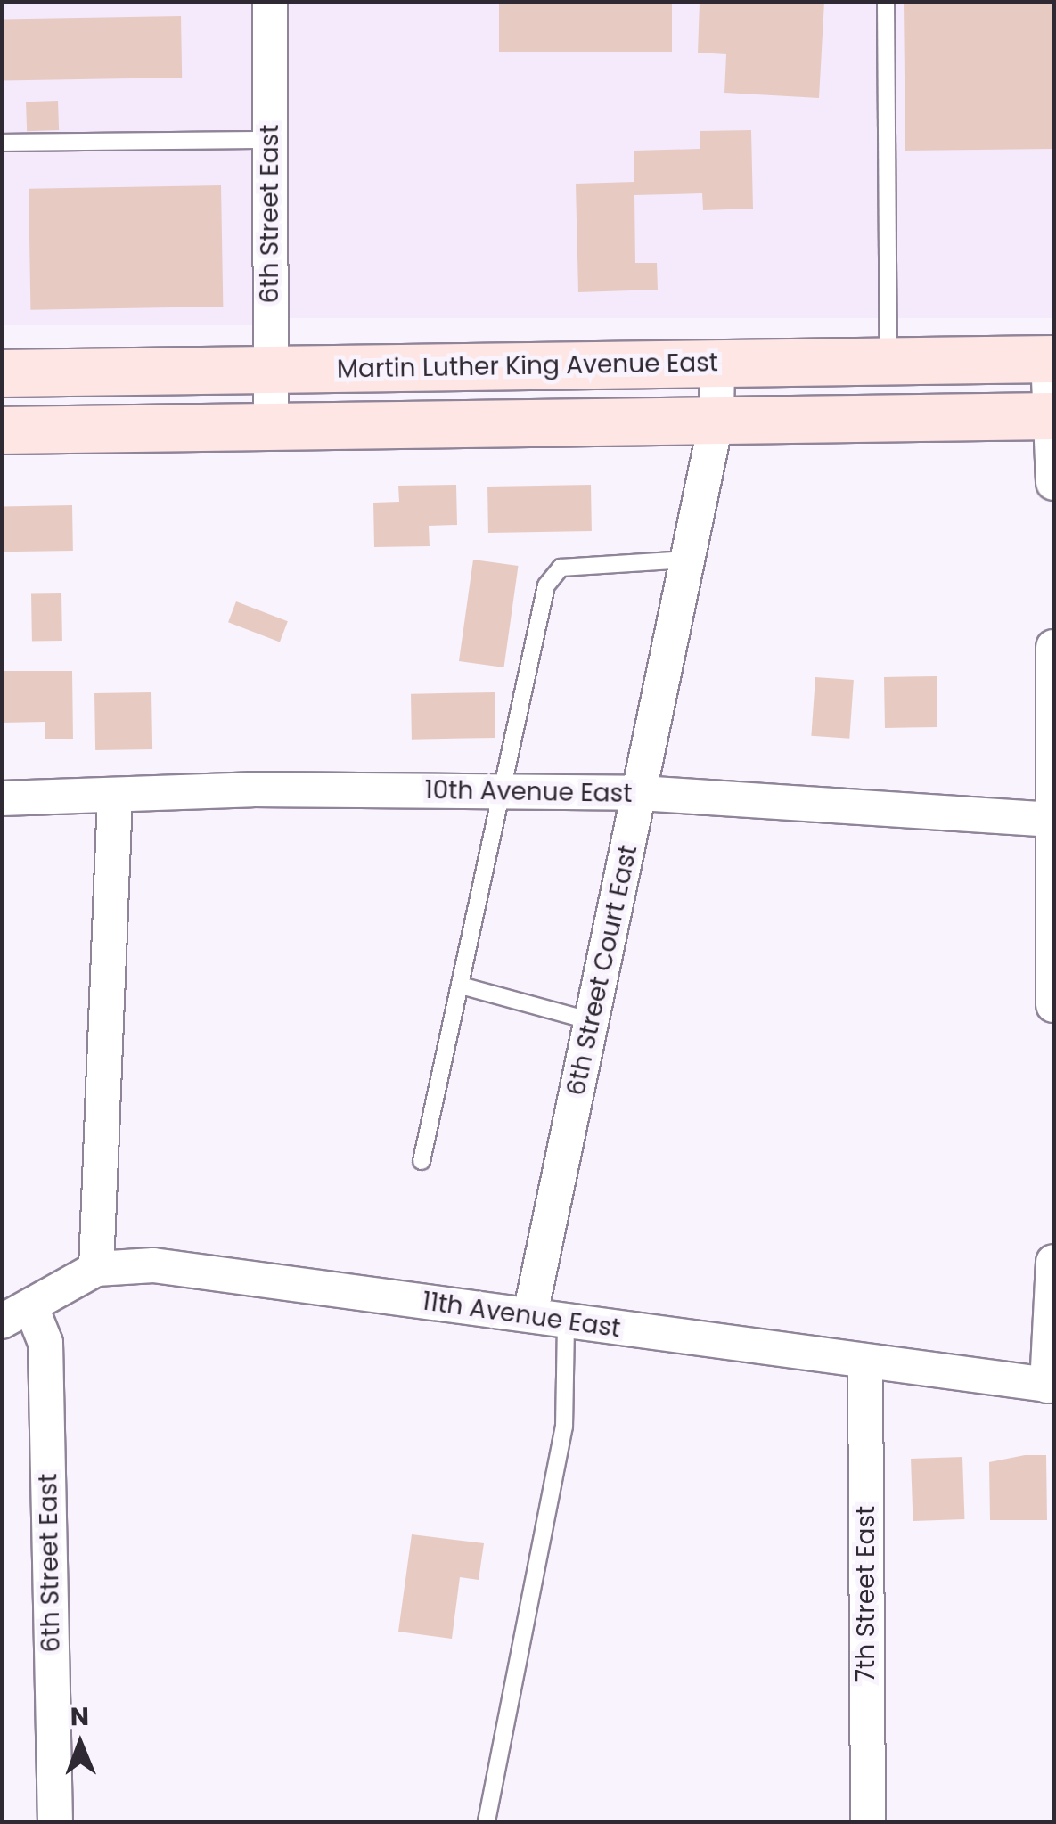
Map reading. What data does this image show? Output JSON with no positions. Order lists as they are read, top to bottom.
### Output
{
  "streets": {
    "street": [
      "6th Street East",
      "Martin Luther King Avenue East",
      "10th Avenue East",
      "6th Street Court East",
      "11th Avenue East",
      "7th Street East"
    ]
  },
  "crossings": [
    ["6th Street East", "Martin Luther King Avenue East"],
    ["6th Street East", "11th Avenue East"],
    ["Martin Luther King Avenue East", "6th Street Court East"],
    ["10th Avenue East", "6th Street Court East"],
    ["6th Street Court East", "11th Avenue East"],
    ["11th Avenue East", "7th Street East"]
  ],
  "north": "top"
}
